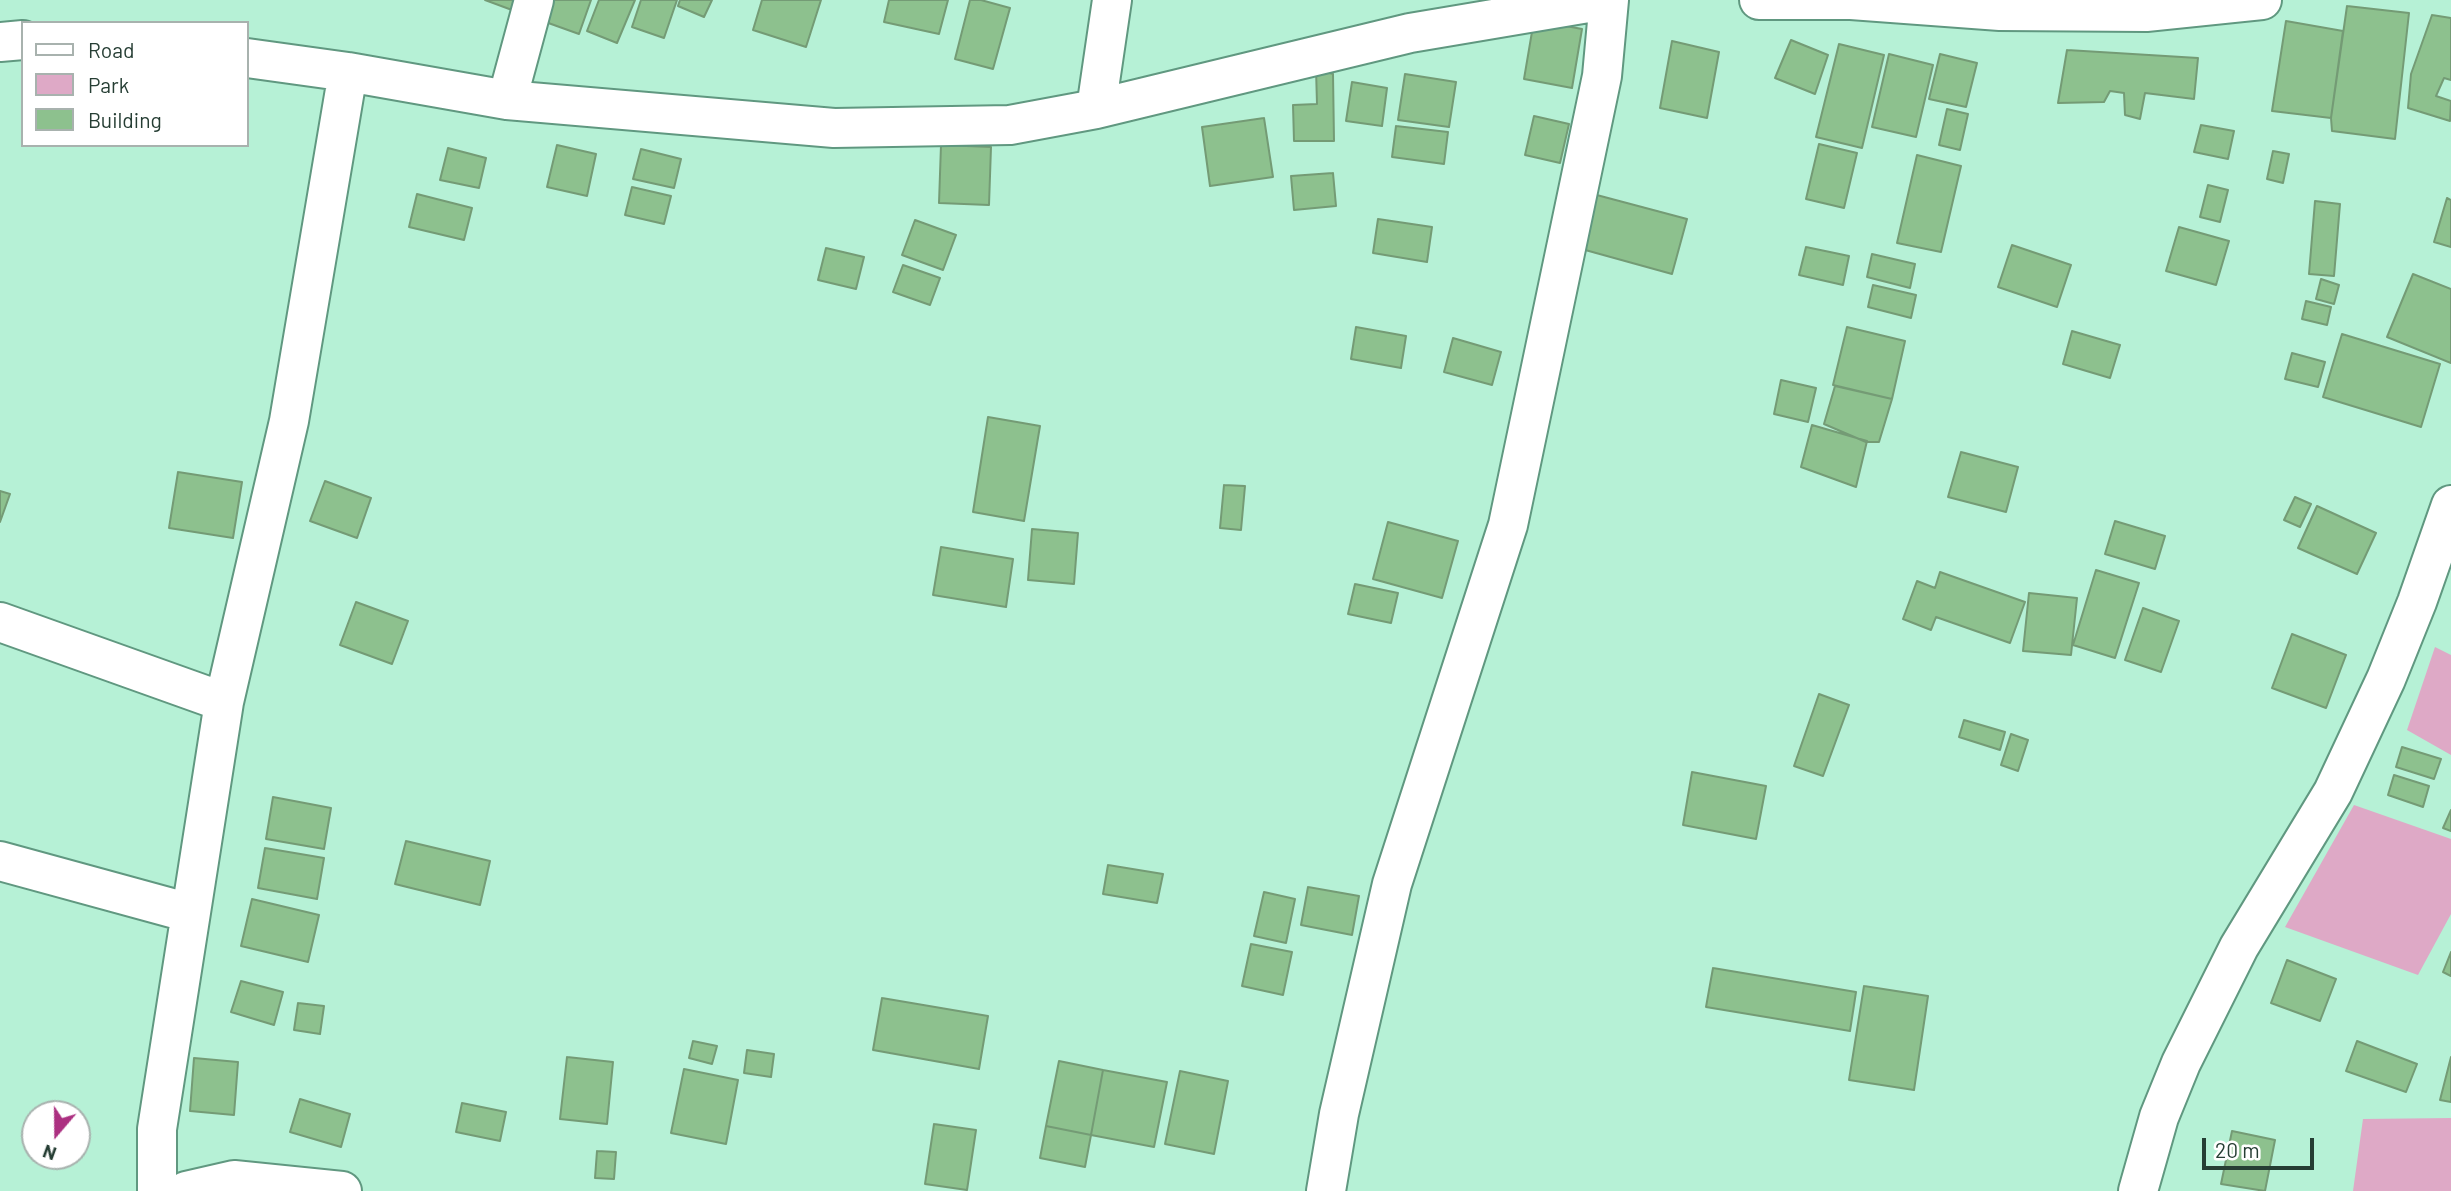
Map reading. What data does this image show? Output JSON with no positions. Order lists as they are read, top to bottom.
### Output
{
  "legend": ["Road", "Park", "Building"],
  "scale_bar": "20 m",
  "north": "bottom"
}
